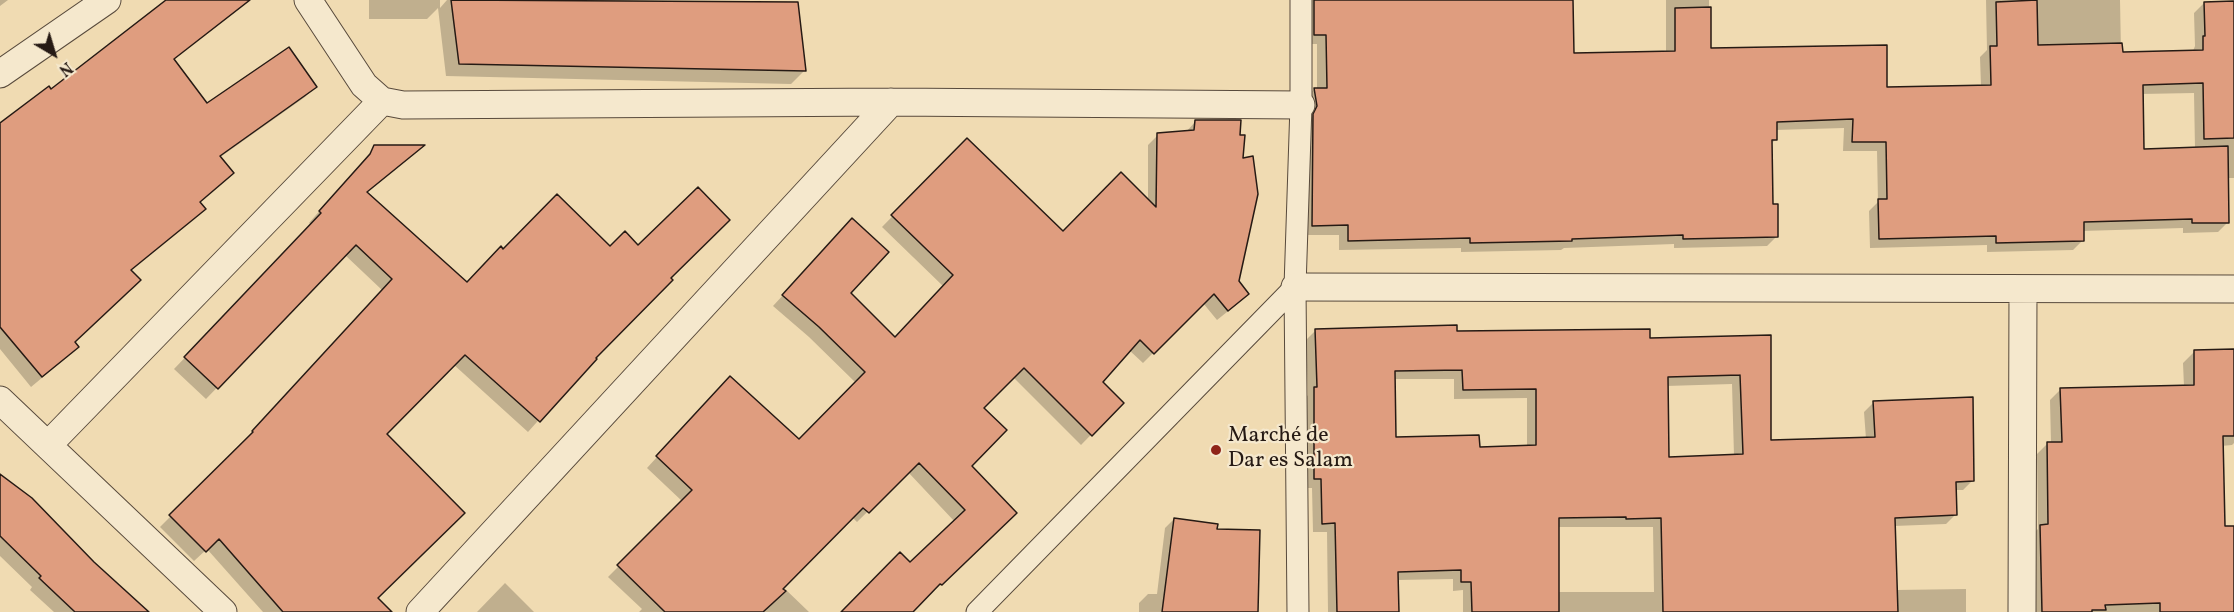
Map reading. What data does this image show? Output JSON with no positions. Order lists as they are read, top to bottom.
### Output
{
  "places": ["Marché de Dar es Salam"],
  "north": "bottom right"
}
